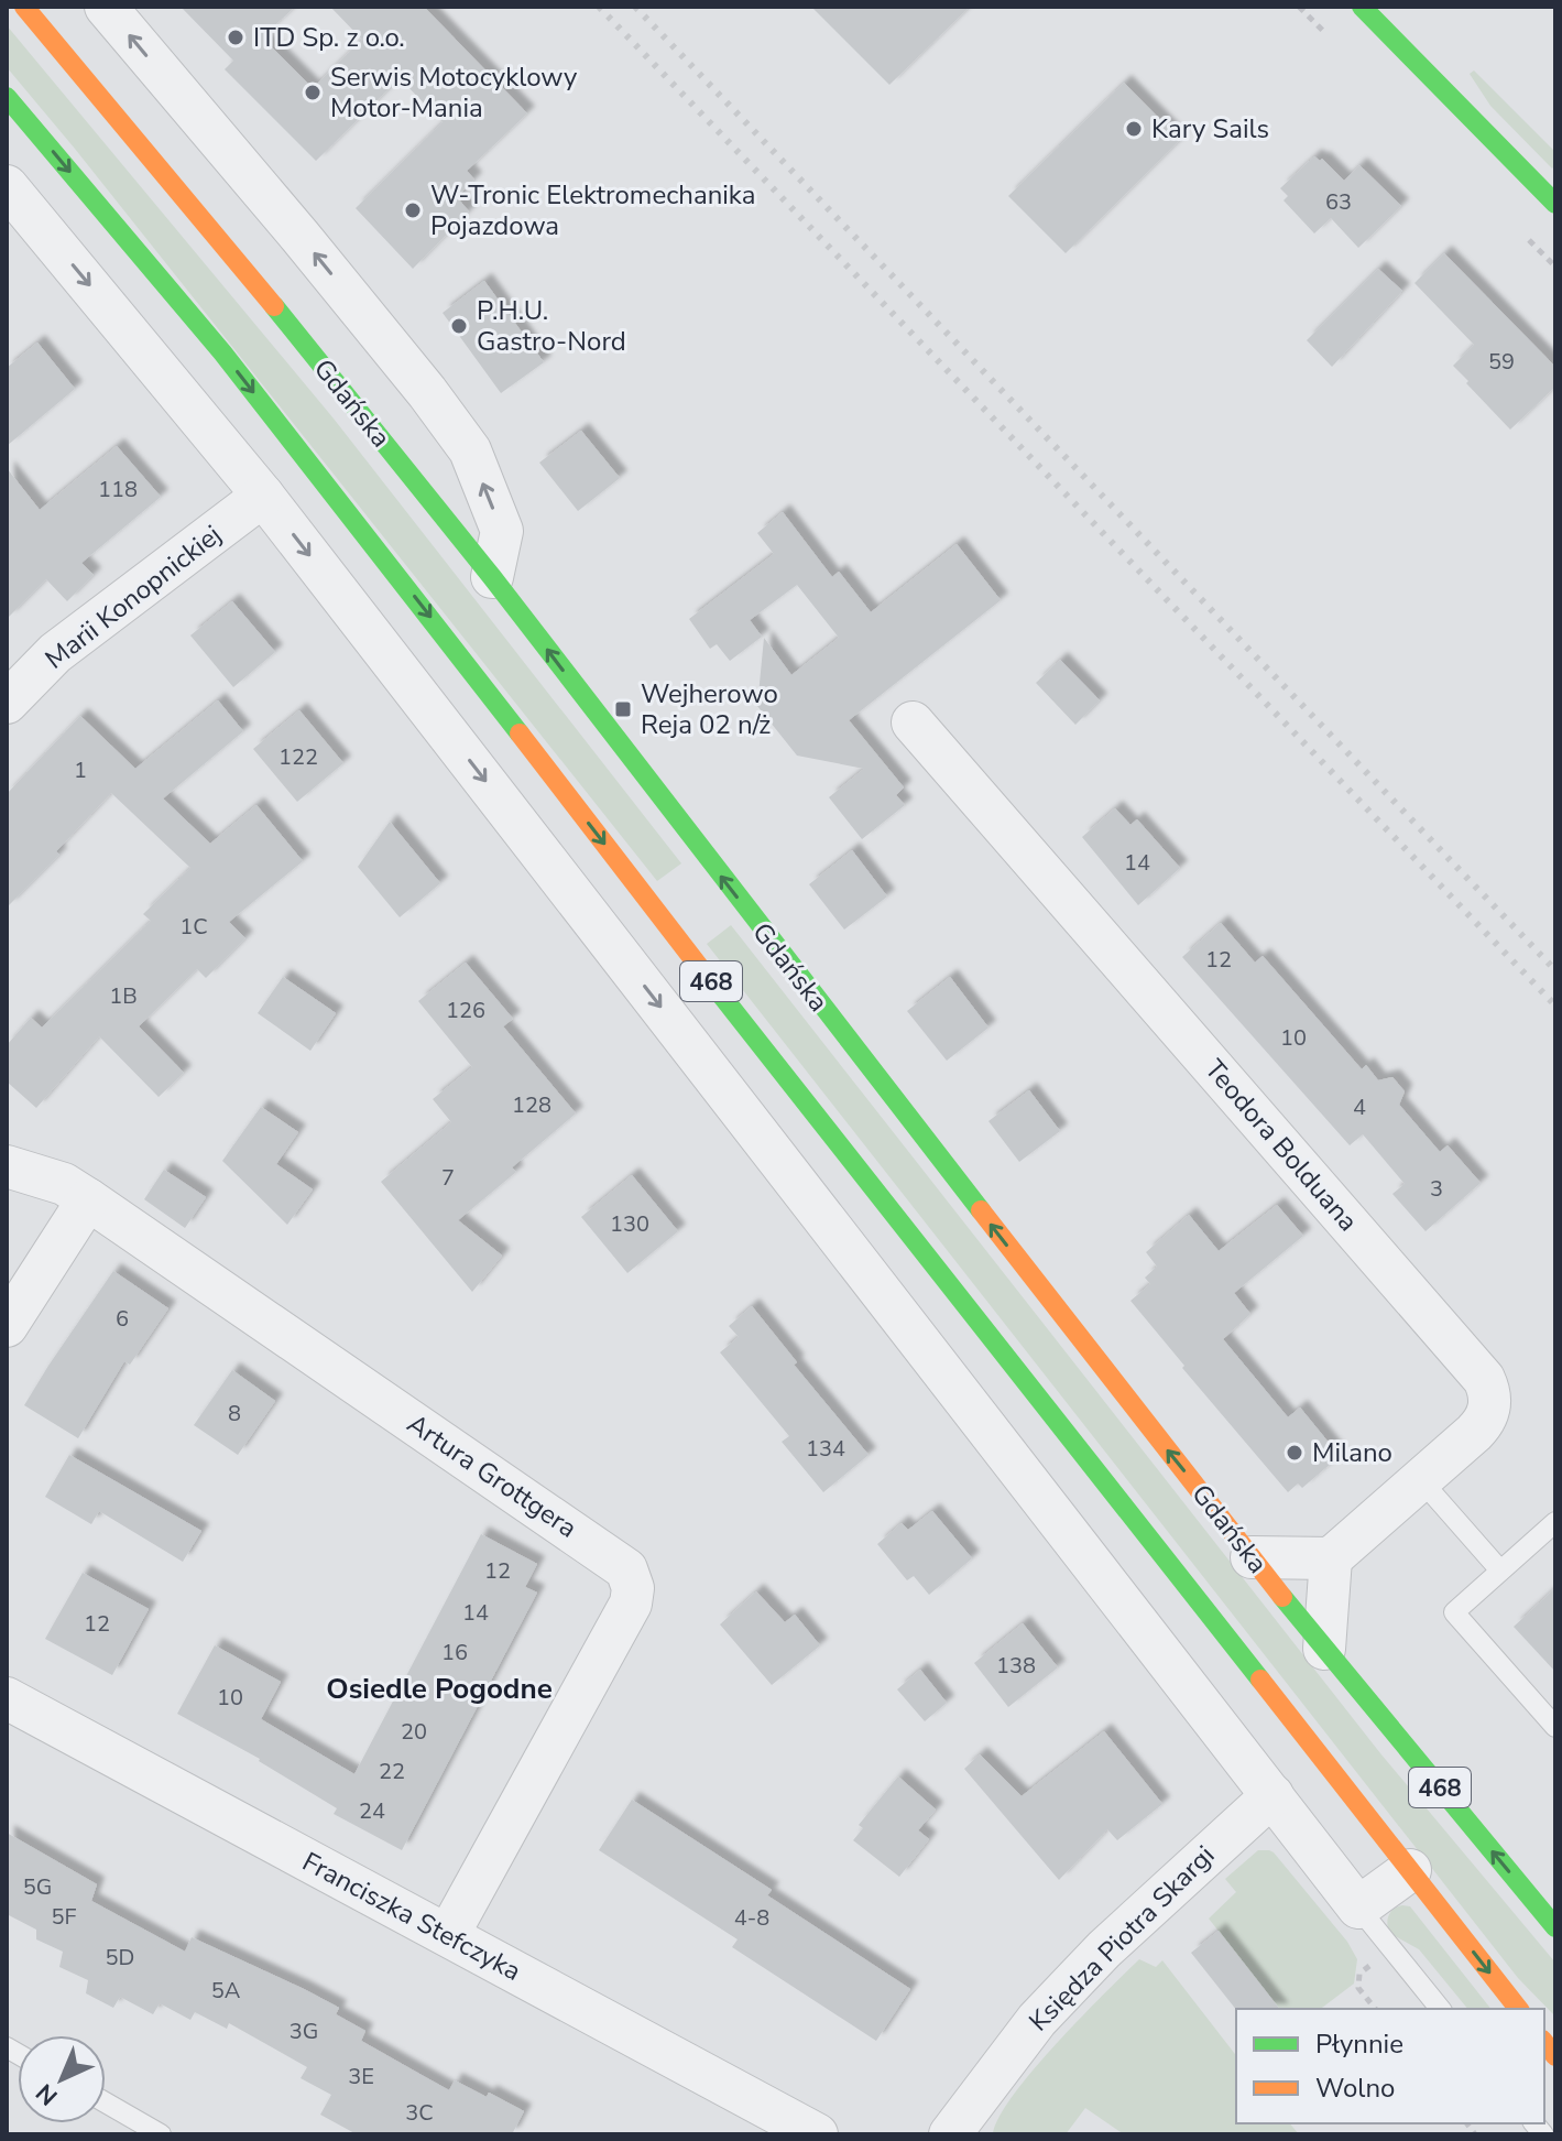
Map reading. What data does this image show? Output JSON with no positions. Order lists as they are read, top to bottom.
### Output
{
  "streets": {
    "main road": ["Gdańska", "468"],
    "street": [
      "Marii Konopnickiej",
      "Teodora Bolduana",
      "Artura Grottgera",
      "Franciszka Stefczyka",
      "Księdza Piotra Skargi"
    ]
  },
  "crossings": [
    ["Artura Grottgera", "Franciszka Stefczyka"]
  ],
  "districts": ["Osiedle Pogodne"],
  "places": {
    "other": [
      "ITD Sp. z o.o.",
      "Serwis Motocyklowy Motor-Mania",
      "Kary Sails",
      "W-Tronic Elektromechanika Pojazdowa",
      "P.H.U. Gastro-Nord",
      "Milano"
    ],
    "transit": ["Wejherowo Reja 02 n/ż"]
  },
  "house_numbers": [
    "63",
    "59",
    "118",
    "122",
    "1",
    "14",
    "1C",
    "12",
    "1B",
    "126",
    "10",
    "128",
    "4",
    "7",
    "3",
    "130",
    "6",
    "8",
    "134",
    "12",
    "14",
    "12",
    "16",
    "138",
    "10",
    "20",
    "22",
    "24",
    "5G",
    "5F",
    "4-8",
    "5D",
    "5A",
    "3G",
    "3E",
    "3C"
  ],
  "legend": ["Płynnie", "Wolno"],
  "north": "bottom left"
}
